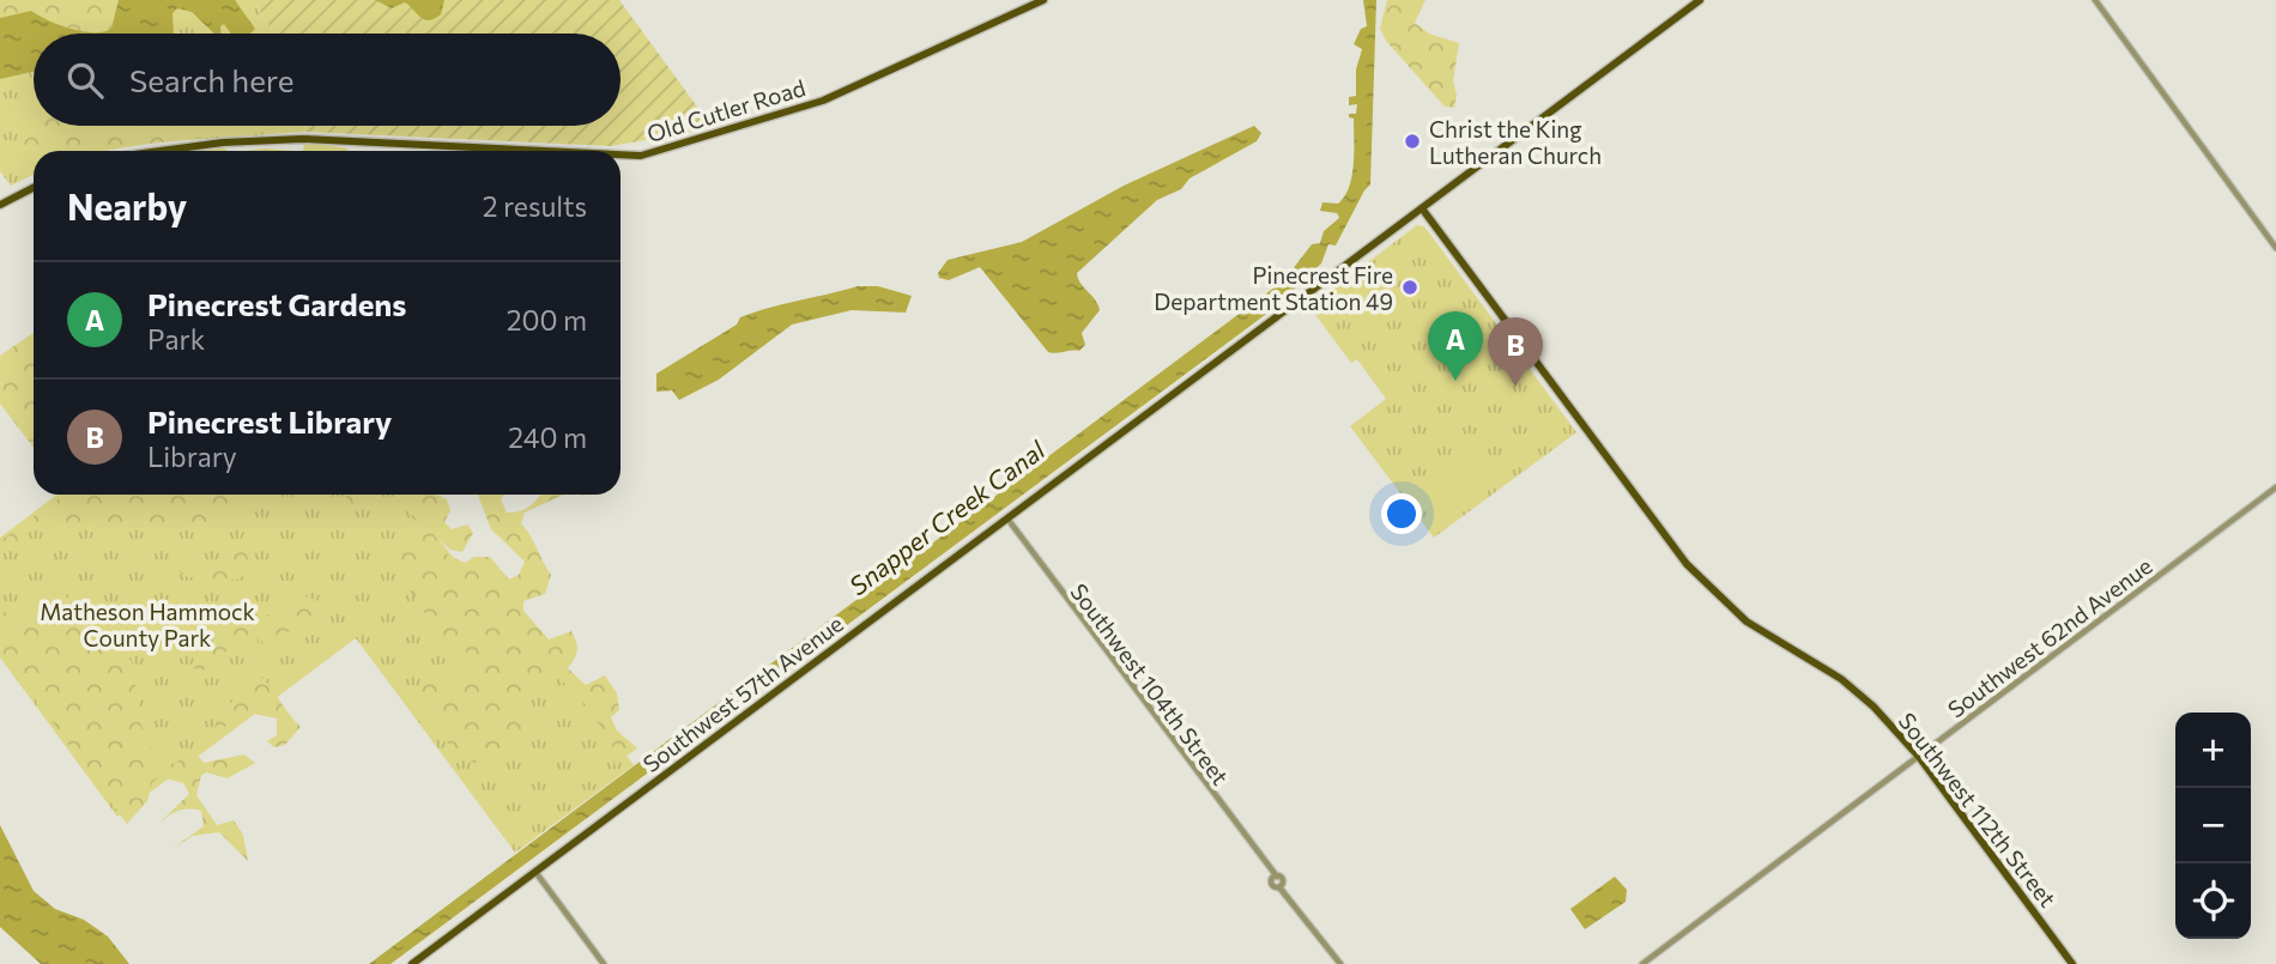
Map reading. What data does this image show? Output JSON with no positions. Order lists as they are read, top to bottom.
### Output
{
  "streets": {
    "main road": ["Old Cutler Road", "Southwest 57th Avenue", "Southwest 112th Street"],
    "street": ["Southwest 62nd Avenue", "Southwest 104th Street"]
  },
  "crossings": [
    ["Southwest 62nd Avenue", "Southwest 112th Street"],
    ["Southwest 104th Street", "Southwest 57th Avenue"],
    ["Southwest 57th Avenue", "Southwest 112th Street"]
  ],
  "water": ["Snapper Creek Canal"],
  "parks": ["Matheson Hammock County Park"],
  "places": ["Christ the King Lutheran Church", "Pinecrest Fire Department Station 49"],
  "page": {
    "search": "Search here",
    "heading": ["Nearby", "2 results"],
    "list": [
      {
        "mark": "A",
        "name": "Pinecrest Gardens",
        "note": "Park",
        "value": "200 m"
      },
      {
        "mark": "B",
        "name": "Pinecrest Library",
        "note": "Library",
        "value": "240 m"
      }
    ],
    "pins": ["A", "B"],
    "map_buttons": ["+", "−"]
  }
}
